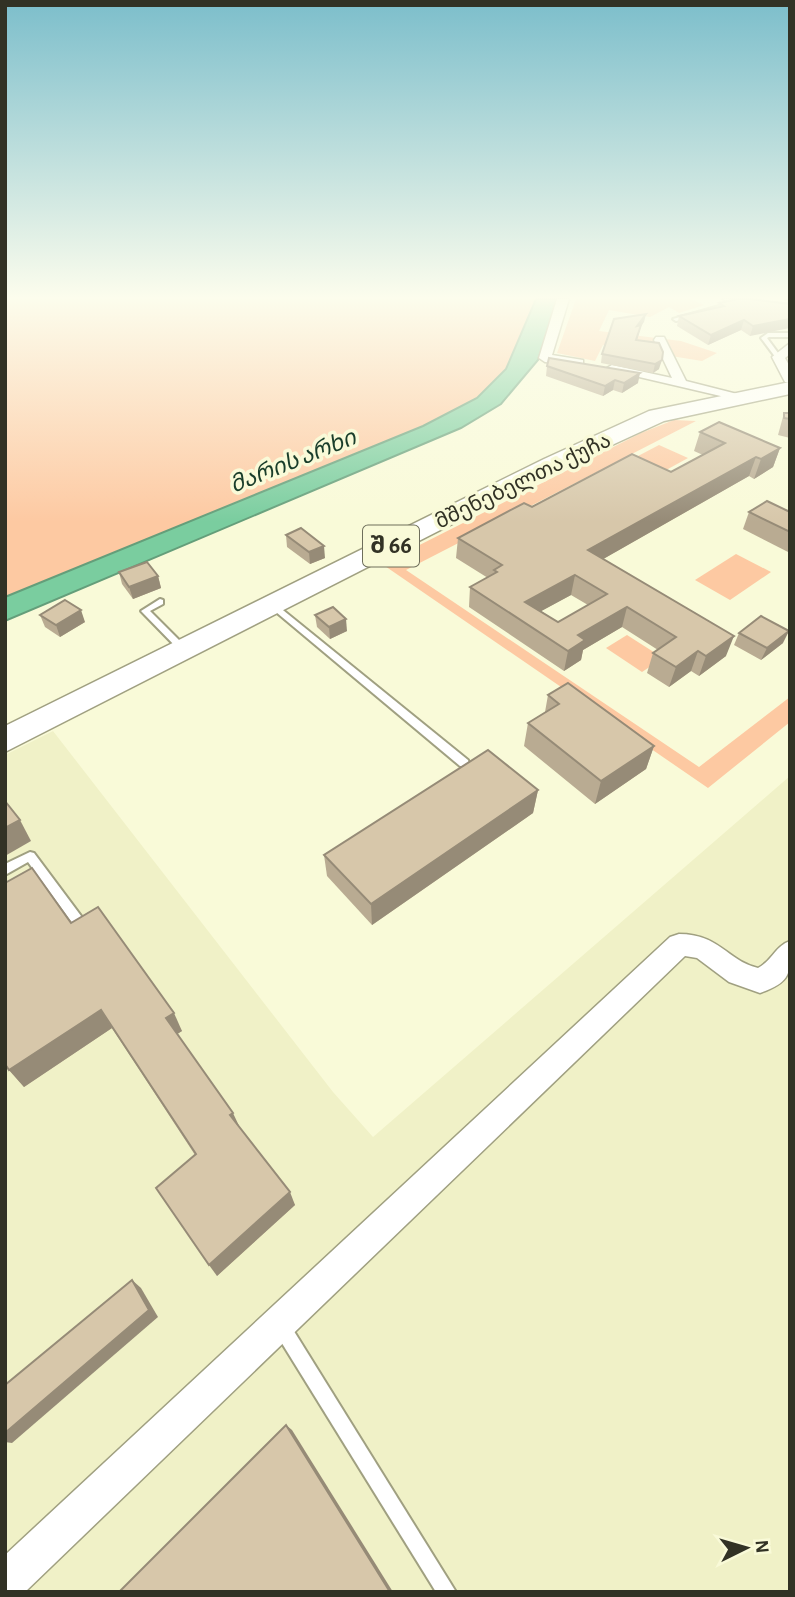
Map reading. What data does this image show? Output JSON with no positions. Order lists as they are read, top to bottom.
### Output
{
  "streets": {
    "main road": ["მშენებელთა ქუჩა", "შ 66"]
  },
  "water": ["მარის არხი"],
  "north": "right"
}
